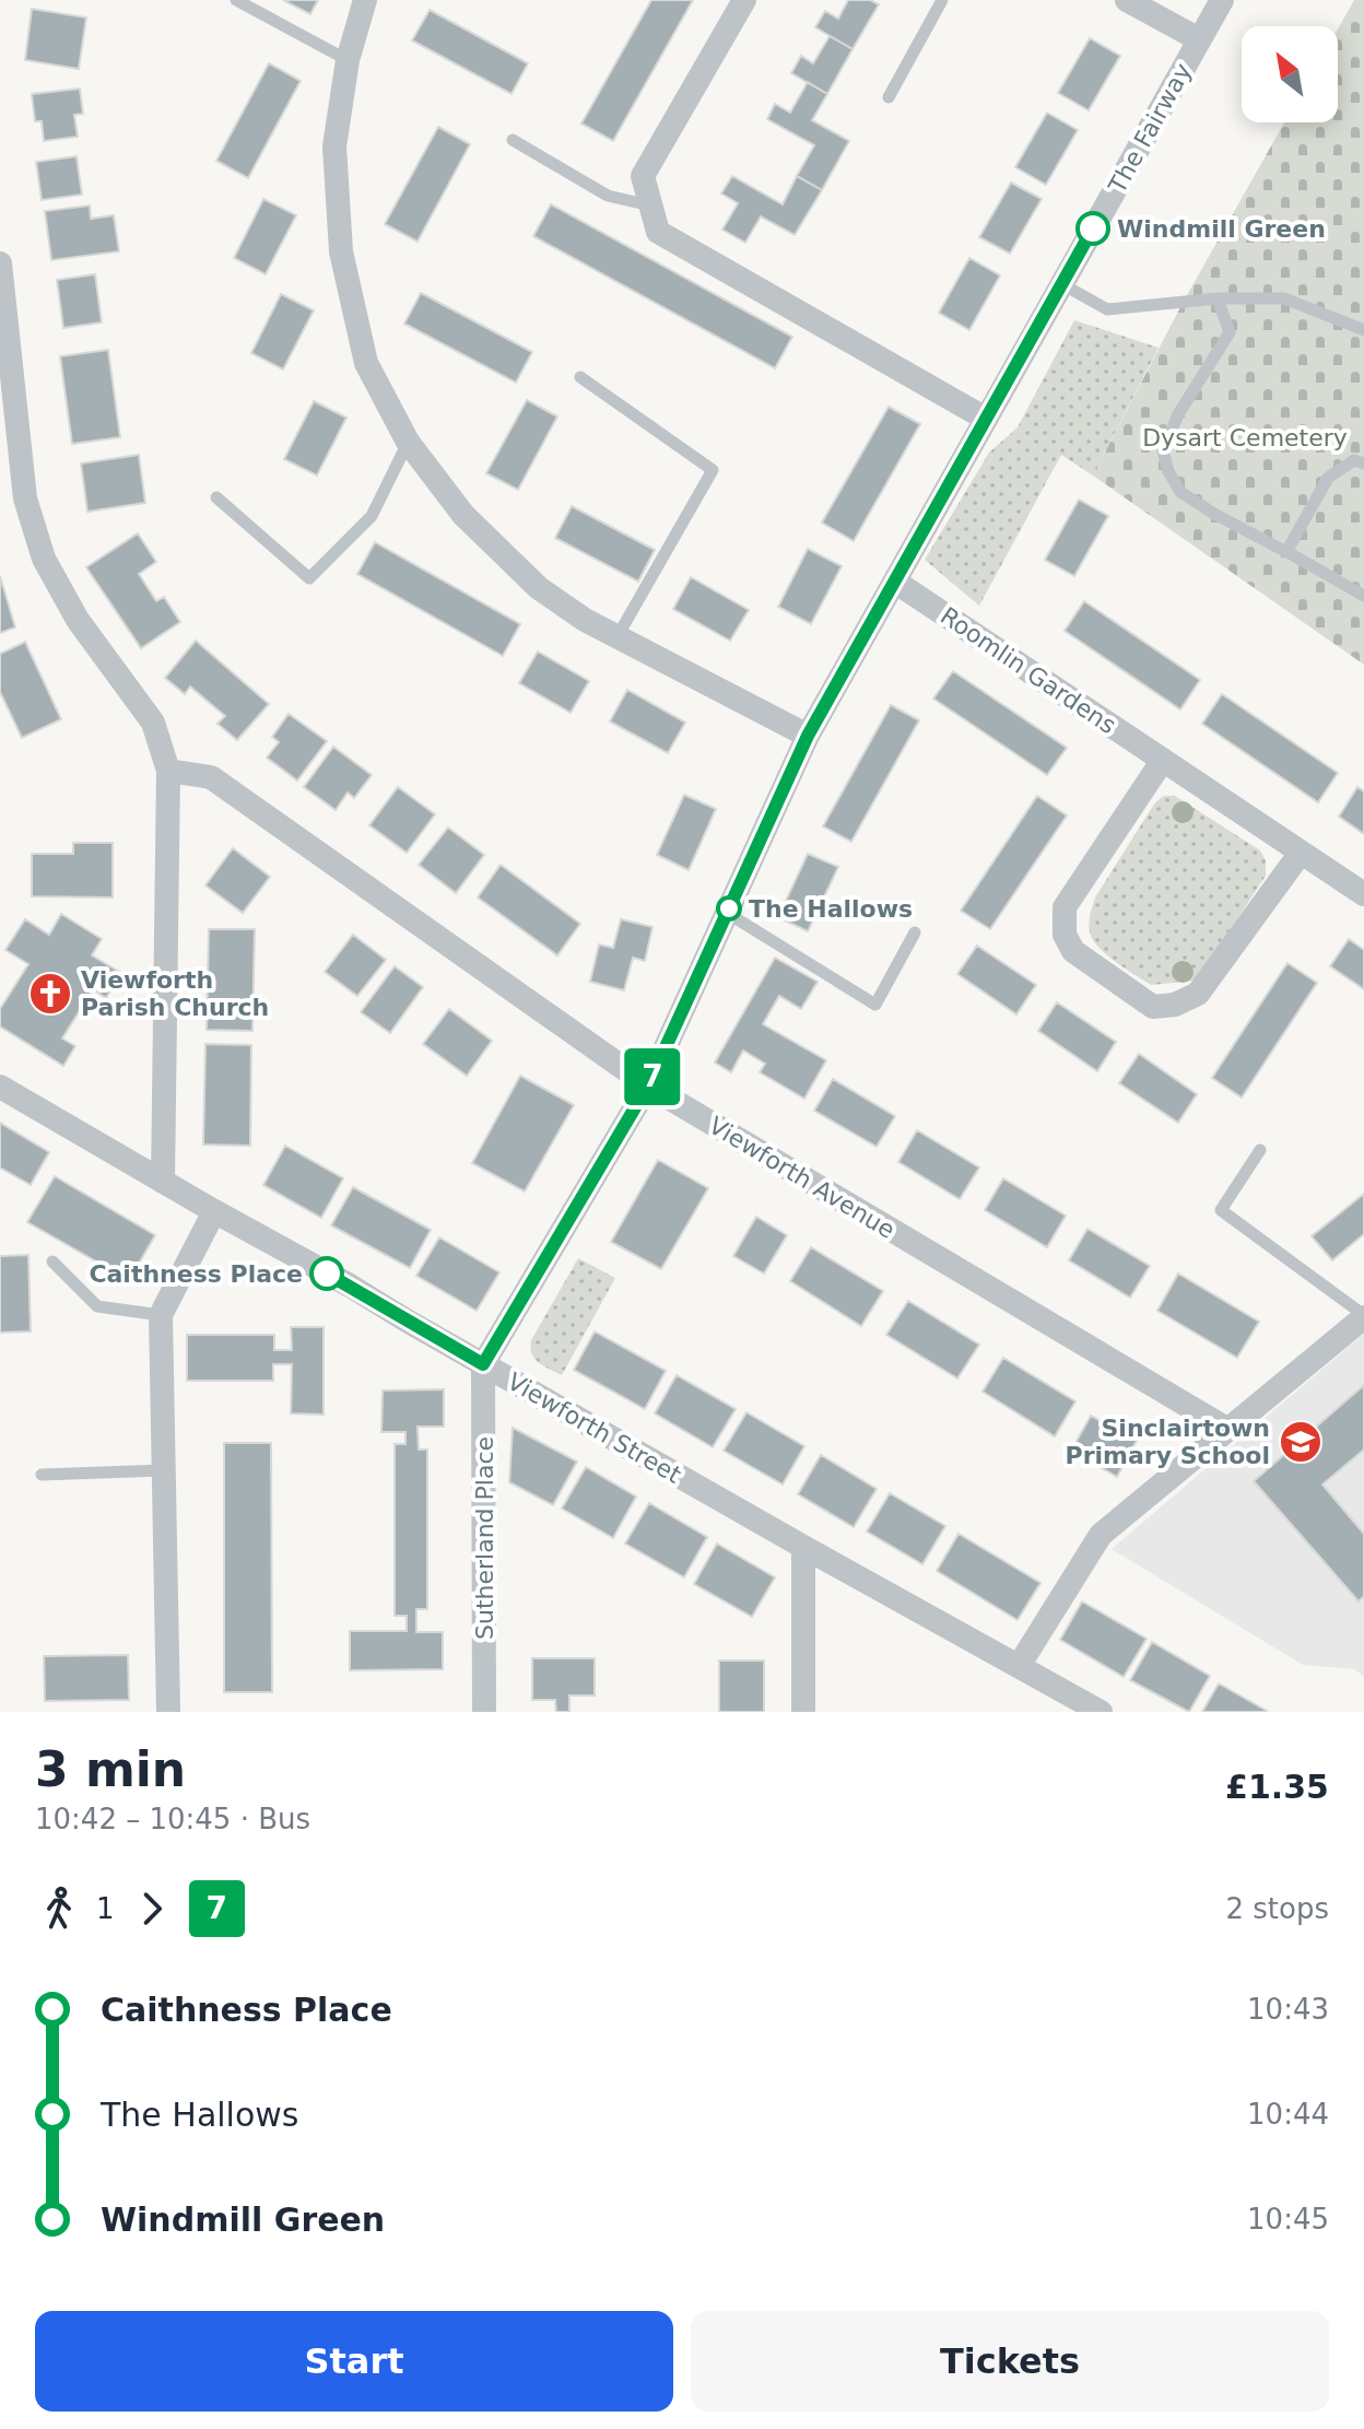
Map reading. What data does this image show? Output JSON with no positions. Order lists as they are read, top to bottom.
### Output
{
  "streets": {
    "street": [
      "The Fairway",
      "Roomlin Gardens",
      "Viewforth Avenue",
      "Viewforth Street",
      "Sutherland Place"
    ]
  },
  "crossings": [
    ["The Fairway", "Roomlin Gardens"],
    ["The Fairway", "Viewforth Avenue"],
    ["The Fairway", "Viewforth Street"],
    ["The Fairway", "Sutherland Place"],
    ["Viewforth Street", "Sutherland Place"]
  ],
  "parks": ["Dysart Cemetery"],
  "places": {
    "other": ["Windmill Green", "The Hallows", "Caithness Place"],
    "church": ["Viewforth Parish Church"],
    "school or university": ["Sinclairtown Primary School"]
  },
  "lines": ["bus line 7"],
  "north": "top left",
  "page": {
    "on_map": "7",
    "heading": ["3 min", "10:42 – 10:45 · Bus", "£1.35"],
    "legs": ["1", "7", "2 stops"],
    "list": [
      {
        "name": "Caithness Place",
        "value": "10:43"
      },
      {
        "name": "The Hallows",
        "value": "10:44"
      },
      {
        "name": "Windmill Green",
        "value": "10:45"
      }
    ],
    "buttons": ["Start", "Tickets"]
  }
}
